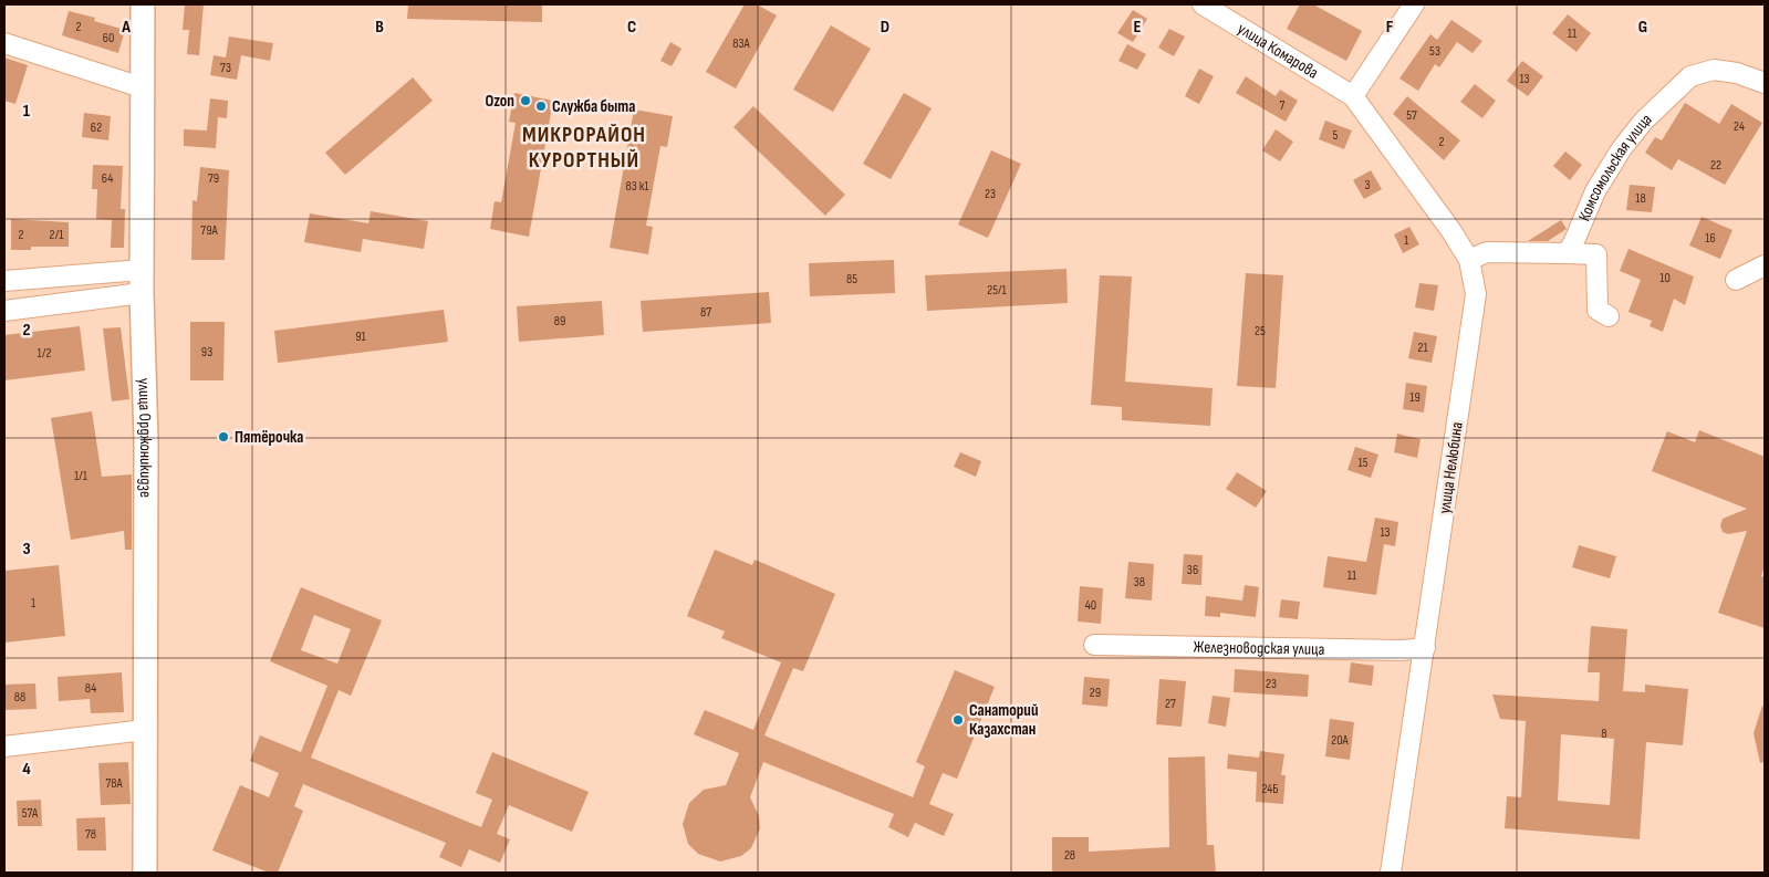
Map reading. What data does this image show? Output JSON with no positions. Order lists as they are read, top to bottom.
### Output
{
  "streets": {
    "main road": ["улица Орджоникидзе"],
    "street": [
      "улица Комарова",
      "Комсомольская улица",
      "улица Нелюбина",
      "Железноводская улица"
    ]
  },
  "crossings": [
    ["улица Комарова", "улица Нелюбина"],
    ["улица Нелюбина", "Железноводская улица"]
  ],
  "districts": ["МИКРОРАЙОН КУРОРТНЫЙ"],
  "places": [
    "Ozon",
    "Служба быта",
    "Пятёрочка",
    "Санаторий Казахстан"
  ],
  "house_numbers": [
    "2",
    "11",
    "60",
    "83А",
    "53",
    "73",
    "13",
    "7",
    "57",
    "24",
    "62",
    "5",
    "2",
    "22",
    "64",
    "79",
    "3",
    "83 к1",
    "23",
    "18",
    "79А",
    "2",
    "2/1",
    "16",
    "1",
    "10",
    "85",
    "25/1",
    "87",
    "89",
    "25",
    "91",
    "21",
    "93",
    "1/2",
    "19",
    "15",
    "1/1",
    "13",
    "36",
    "11",
    "38",
    "1",
    "40",
    "23",
    "84",
    "29",
    "88",
    "27",
    "8",
    "20А",
    "78А",
    "24Б",
    "57А",
    "78",
    "28"
  ],
  "grid": {
    "columns": [
      "A",
      "B",
      "C",
      "D",
      "E",
      "F",
      "G"
    ],
    "rows": [
      "1",
      "2",
      "3",
      "4"
    ]
  }
}
